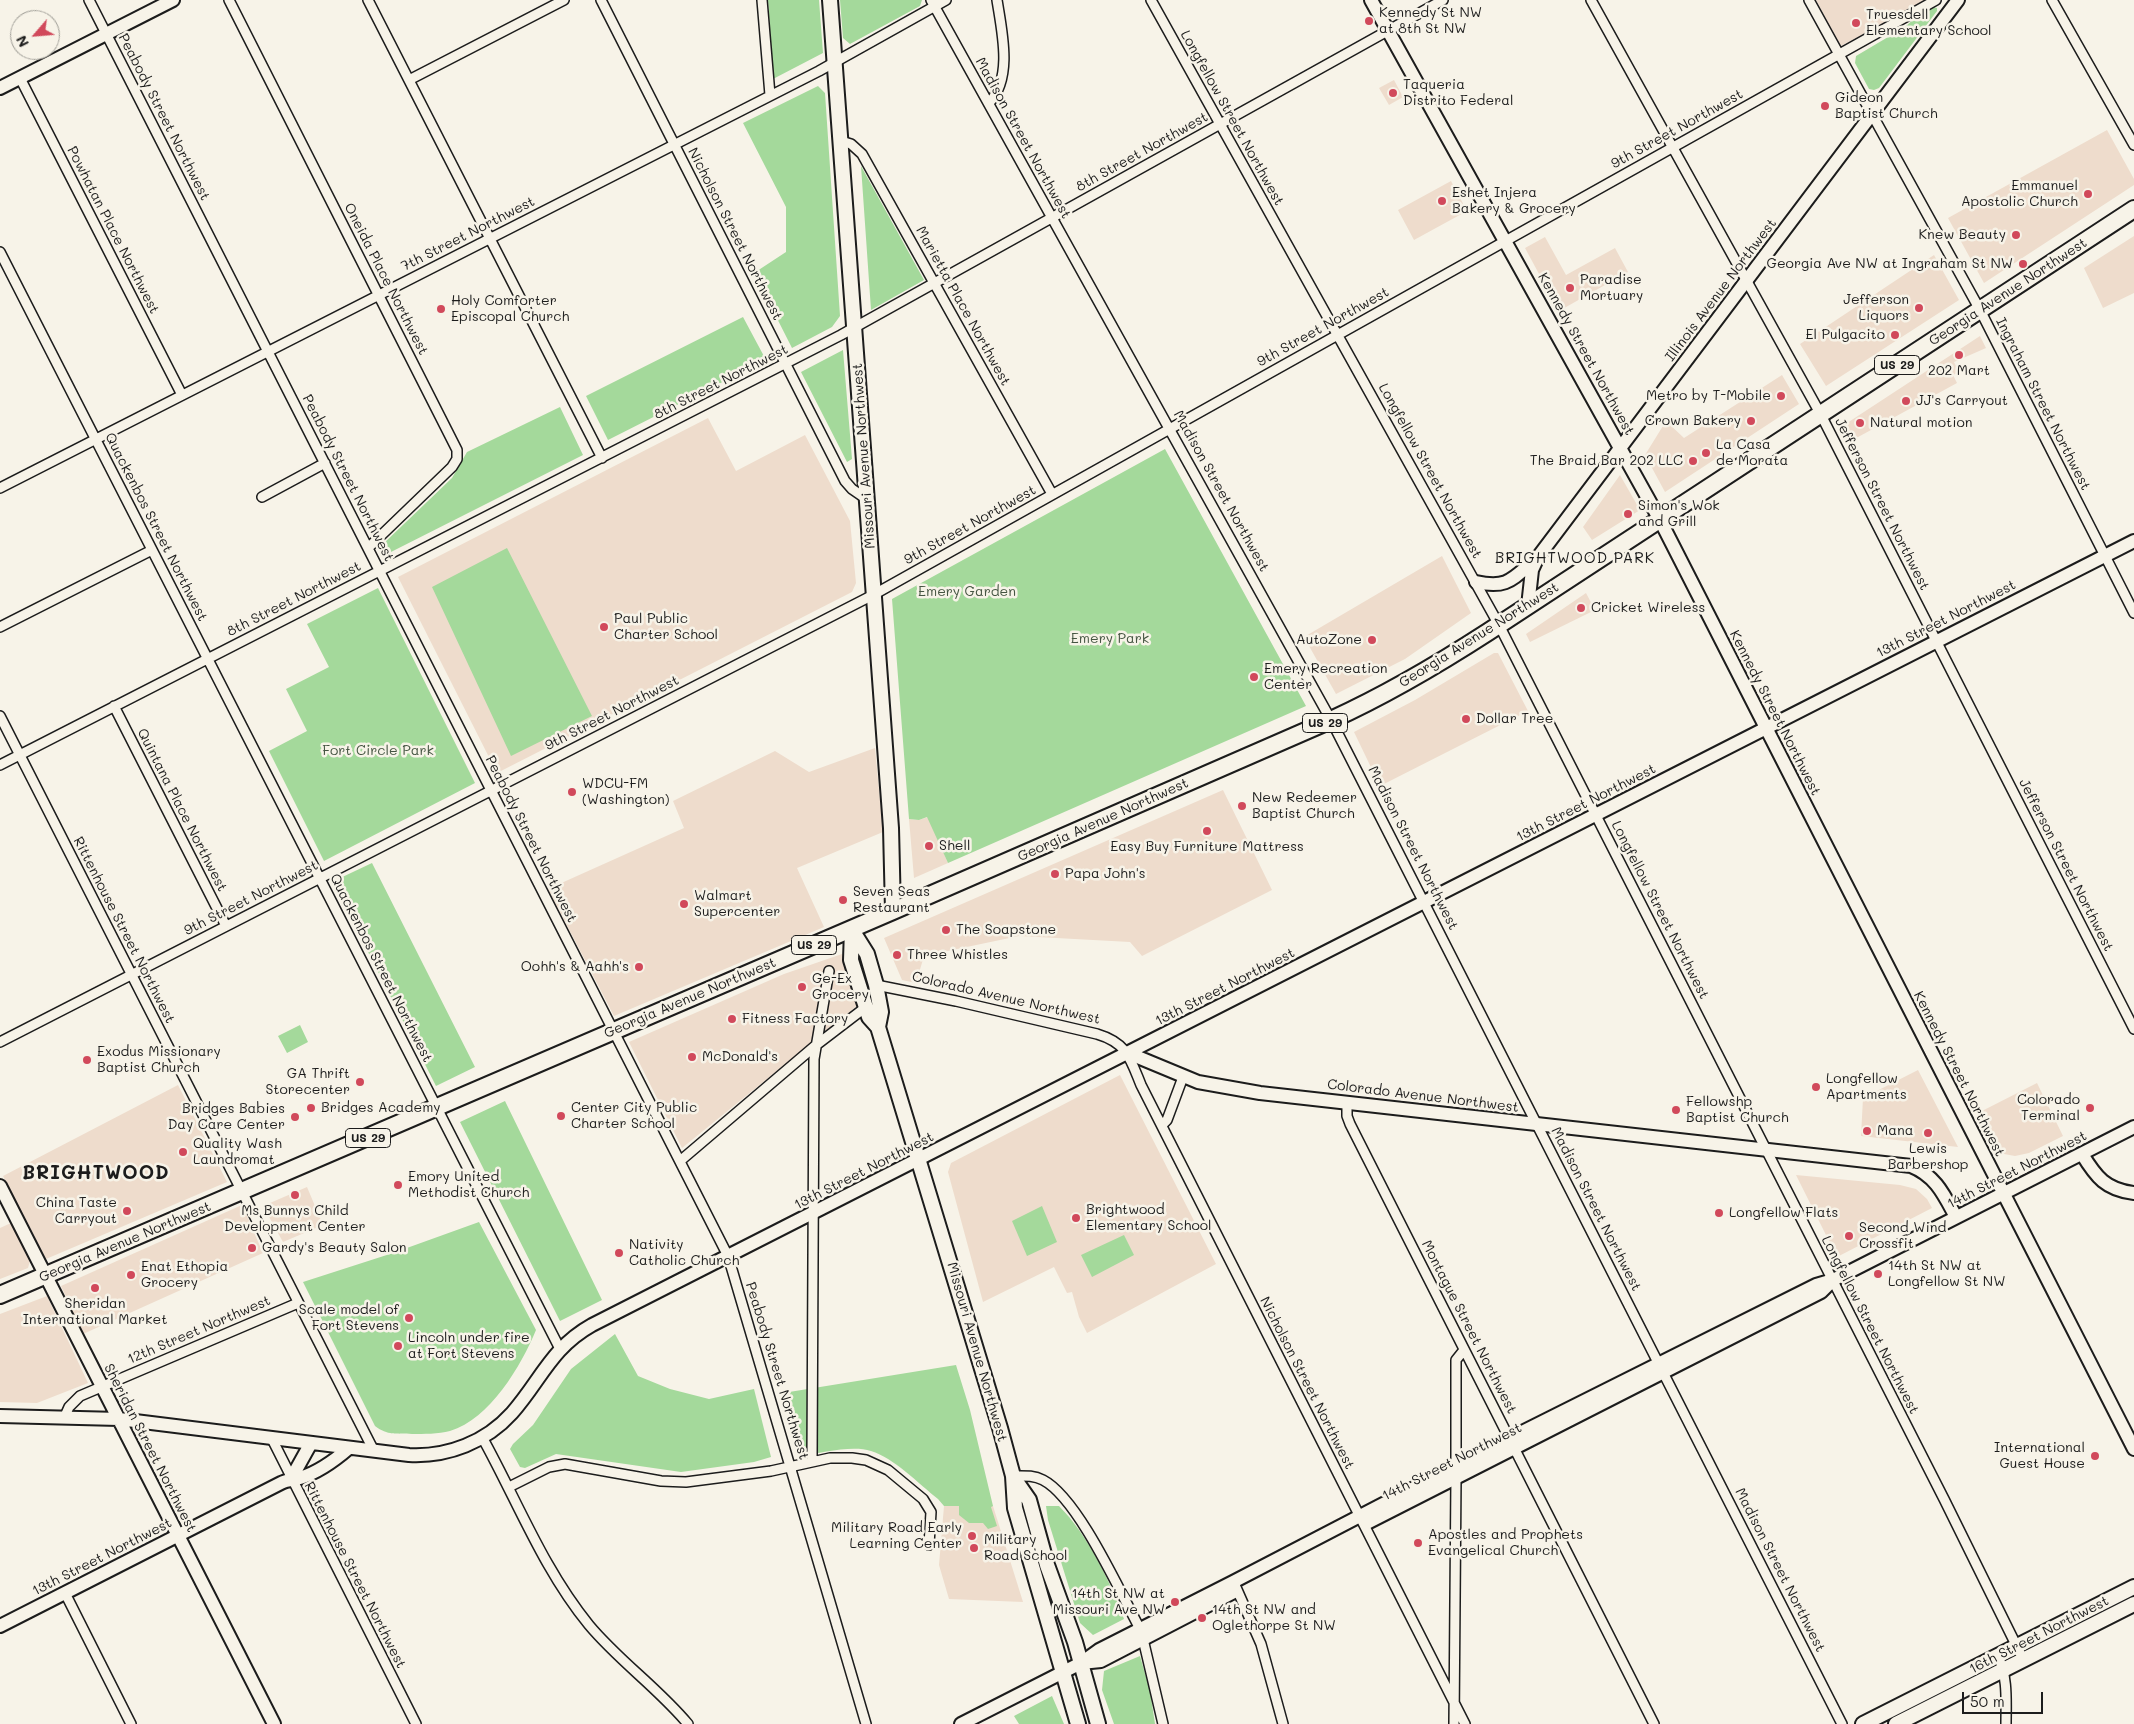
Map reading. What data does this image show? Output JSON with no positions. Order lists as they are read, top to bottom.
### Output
{
  "streets": {
    "highway": ["Georgia Avenue Northwest", "US 29"],
    "main road": ["Missouri Avenue Northwest", "16th Street Northwest"],
    "street": [
      "Peabody Street Northwest",
      "Longfellow Street Northwest",
      "9th Street Northwest",
      "Madison Street Northwest",
      "8th Street Northwest",
      "Powhatan Place Northwest",
      "7th Street Northwest",
      "Nicholson Street Northwest",
      "Oneida Place Northwest",
      "Illinois Avenue Northwest",
      "Marietta Place Northwest",
      "Kennedy Street Northwest",
      "Ingraham Street Northwest",
      "Jefferson Street Northwest",
      "Quackenbos Street Northwest",
      "13th Street Northwest",
      "Quintana Place Northwest",
      "Rittenhouse Street Northwest",
      "Colorado Avenue Northwest",
      "14th Street Northwest",
      "Montague Street Northwest",
      "12th Street Northwest",
      "Sheridan Street Northwest"
    ]
  },
  "crossings": [
    ["Peabody Street Northwest", "9th Street Northwest"],
    ["Peabody Street Northwest", "8th Street Northwest"],
    ["Peabody Street Northwest", "7th Street Northwest"],
    ["Peabody Street Northwest", "Oneida Place Northwest"],
    ["Peabody Street Northwest", "Georgia Avenue Northwest"],
    ["Peabody Street Northwest", "13th Street Northwest"],
    ["Longfellow Street Northwest", "9th Street Northwest"],
    ["Longfellow Street Northwest", "8th Street Northwest"],
    ["Longfellow Street Northwest", "Georgia Avenue Northwest"],
    ["Longfellow Street Northwest", "13th Street Northwest"],
    ["Longfellow Street Northwest", "Colorado Avenue Northwest"],
    ["Longfellow Street Northwest", "14th Street Northwest"],
    ["Longfellow Street Northwest", "16th Street Northwest"],
    ["9th Street Northwest", "Madison Street Northwest"],
    ["9th Street Northwest", "Marietta Place Northwest"],
    ["9th Street Northwest", "Kennedy Street Northwest"],
    ["9th Street Northwest", "Ingraham Street Northwest"],
    ["9th Street Northwest", "Missouri Avenue Northwest"],
    ["9th Street Northwest", "Jefferson Street Northwest"],
    ["9th Street Northwest", "Quackenbos Street Northwest"],
    ["9th Street Northwest", "Quintana Place Northwest"],
    ["9th Street Northwest", "Rittenhouse Street Northwest"],
    ["Madison Street Northwest", "8th Street Northwest"],
    ["Madison Street Northwest", "7th Street Northwest"],
    ["Madison Street Northwest", "Georgia Avenue Northwest"],
    ["Madison Street Northwest", "13th Street Northwest"],
    ["Madison Street Northwest", "Colorado Avenue Northwest"],
    ["Madison Street Northwest", "14th Street Northwest"],
    ["8th Street Northwest", "Nicholson Street Northwest"],
    ["8th Street Northwest", "Marietta Place Northwest"],
    ["8th Street Northwest", "Kennedy Street Northwest"],
    ["8th Street Northwest", "Missouri Avenue Northwest"],
    ["8th Street Northwest", "Quackenbos Street Northwest"],
    ["8th Street Northwest", "Quintana Place Northwest"],
    ["8th Street Northwest", "Rittenhouse Street Northwest"],
    ["Powhatan Place Northwest", "7th Street Northwest"],
    ["7th Street Northwest", "Nicholson Street Northwest"],
    ["7th Street Northwest", "Oneida Place Northwest"],
    ["7th Street Northwest", "Missouri Avenue Northwest"],
    ["7th Street Northwest", "Quackenbos Street Northwest"],
    ["Nicholson Street Northwest", "Missouri Avenue Northwest"],
    ["Nicholson Street Northwest", "13th Street Northwest"],
    ["Nicholson Street Northwest", "Colorado Avenue Northwest"],
    ["Nicholson Street Northwest", "14th Street Northwest"],
    ["Illinois Avenue Northwest", "Georgia Avenue Northwest"],
    ["Illinois Avenue Northwest", "Kennedy Street Northwest"],
    ["Illinois Avenue Northwest", "Ingraham Street Northwest"],
    ["Illinois Avenue Northwest", "Jefferson Street Northwest"],
    ["Georgia Avenue Northwest", "Kennedy Street Northwest"],
    ["Georgia Avenue Northwest", "Ingraham Street Northwest"],
    ["Georgia Avenue Northwest", "Missouri Avenue Northwest"],
    ["Georgia Avenue Northwest", "Jefferson Street Northwest"],
    ["Georgia Avenue Northwest", "Quackenbos Street Northwest"],
    ["Georgia Avenue Northwest", "Rittenhouse Street Northwest"],
    ["Georgia Avenue Northwest", "Sheridan Street Northwest"],
    ["Marietta Place Northwest", "Missouri Avenue Northwest"],
    ["Kennedy Street Northwest", "13th Street Northwest"],
    ["Kennedy Street Northwest", "14th Street Northwest"],
    ["Ingraham Street Northwest", "13th Street Northwest"],
    ["Missouri Avenue Northwest", "13th Street Northwest"],
    ["Missouri Avenue Northwest", "Colorado Avenue Northwest"],
    ["Jefferson Street Northwest", "13th Street Northwest"],
    ["Quackenbos Street Northwest", "13th Street Northwest"],
    ["13th Street Northwest", "Rittenhouse Street Northwest"],
    ["13th Street Northwest", "Colorado Avenue Northwest"],
    ["13th Street Northwest", "12th Street Northwest"],
    ["13th Street Northwest", "Sheridan Street Northwest"],
    ["Rittenhouse Street Northwest", "12th Street Northwest"],
    ["Colorado Avenue Northwest", "14th Street Northwest"],
    ["Colorado Avenue Northwest", "Montague Street Northwest"],
    ["14th Street Northwest", "Montague Street Northwest"],
    ["12th Street Northwest", "Sheridan Street Northwest"]
  ],
  "districts": ["BRIGHTWOOD PARK", "BRIGHTWOOD"],
  "parks": ["Emery Garden", "Emery Park", "Fort Circle Park"],
  "places": [
    "Kennedy St NW at 8th St NW",
    "Truesdell Elementary School",
    "Taqueria Distrito Federal",
    "Gideon Baptist Church",
    "Emmanuel Apostolic Church",
    "Eshet Injera Bakery & Grocery",
    "Knew Beauty",
    "Georgia Ave NW at Ingraham St NW",
    "Paradise Mortuary",
    "Jefferson Liquors",
    "Holy Comforter Episcopal Church",
    "El Pulgacito",
    "202 Mart",
    "Metro by T-Mobile",
    "JJ's Carryout",
    "Crown Bakery",
    "Natural motion",
    "La Casa de Morata",
    "The Braid Bar 202 LLC",
    "Simon's Wok and Grill",
    "Cricket Wireless",
    "Paul Public Charter School",
    "AutoZone",
    "Emery Recreation Center",
    "Dollar Tree",
    "WDCU-FM (Washington)",
    "New Redeemer Baptist Church",
    "Easy Buy Furniture Mattress",
    "Shell",
    "Papa John's",
    "Seven Seas Restaurant",
    "Walmart Supercenter",
    "The Soapstone",
    "Three Whistles",
    "Oohh's & Aahh's",
    "Ge-Ex Grocery",
    "Fitness Factory",
    "McDonald's",
    "Exodus Missionary Baptist Church",
    "GA Thrift Storecenter",
    "Longfellow Apartments",
    "Bridges Academy",
    "Colorado Terminal",
    "Fellowshp Baptist Church",
    "Center City Public Charter School",
    "Bridges Babies Day Care Center",
    "Mana",
    "Lewis Barbershop",
    "Quality Wash Laundromat",
    "Emory United Methodist Church",
    "Ms Bunnys Child Development Center",
    "China Taste Carryout",
    "Longfellow Flats",
    "Brightwood Elementary School",
    "Second Wind Crossfit",
    "Gardy's Beauty Salon",
    "Nativity Catholic Church",
    "14th St NW at Longfellow St NW",
    "Enat Ethopia Grocery",
    "Sheridan International Market",
    "Scale model of Fort Stevens",
    "Lincoln under fire at Fort Stevens",
    "International Guest House",
    "Military Road Early Learning Center",
    "Apostles and Prophets Evangelical Church",
    "Military Road School",
    "14th St NW at Missouri Ave NW",
    "14th St NW and Oglethorpe St NW"
  ],
  "scale_bar": "50 m",
  "north": "bottom left"
}
